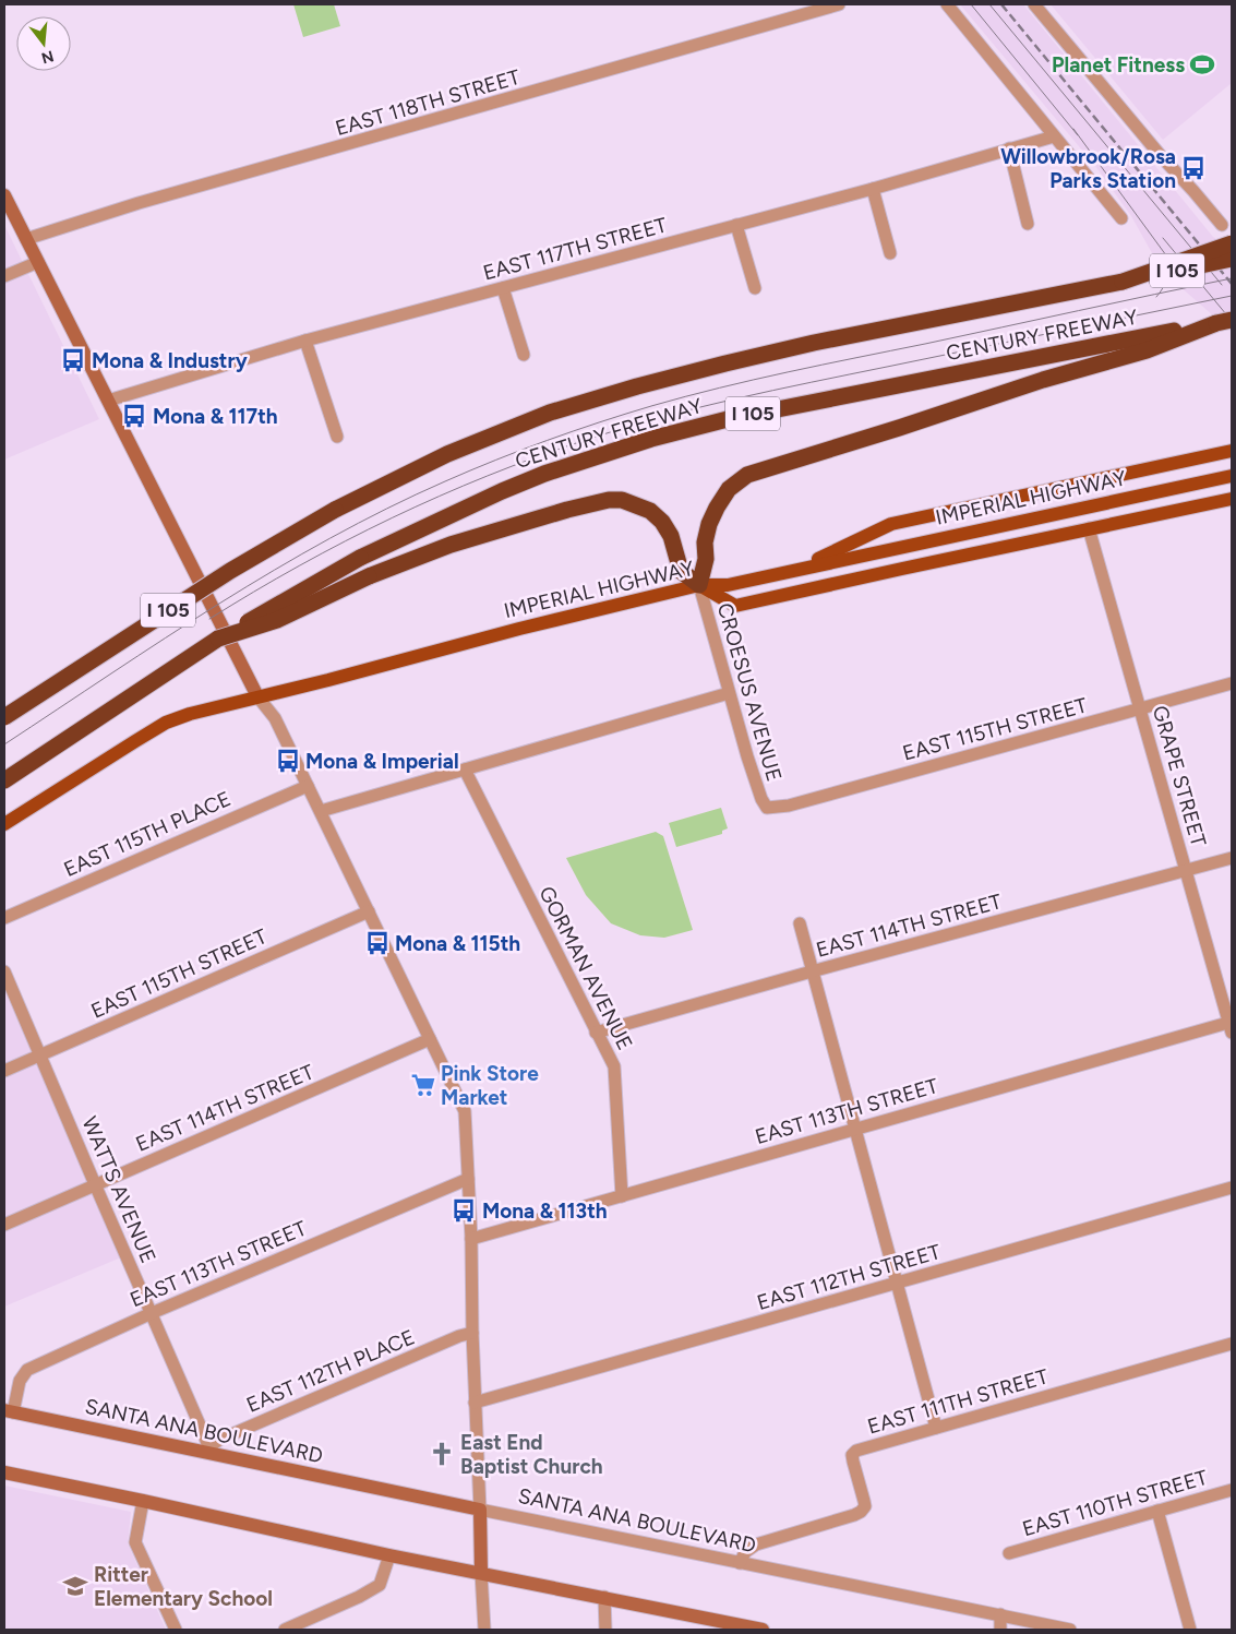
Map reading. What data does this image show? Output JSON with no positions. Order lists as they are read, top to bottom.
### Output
{
  "streets": {
    "highway": ["I 105", "CENTURY FREEWAY"],
    "main road": ["IMPERIAL HIGHWAY"],
    "street": [
      "EAST 118TH STREET",
      "EAST 117TH STREET",
      "CROESUS AVENUE",
      "EAST 115TH STREET",
      "GRAPE STREET",
      "EAST 115TH PLACE",
      "EAST 114TH STREET",
      "GORMAN AVENUE",
      "EAST 113TH STREET",
      "WATTS AVENUE",
      "EAST 112TH STREET",
      "EAST 112TH PLACE",
      "EAST 111TH STREET",
      "SANTA ANA BOULEVARD",
      "EAST 110TH STREET"
    ]
  },
  "crossings": [
    ["IMPERIAL HIGHWAY", "CROESUS AVENUE"],
    ["CROESUS AVENUE", "EAST 115TH STREET"],
    ["EAST 115TH STREET", "GRAPE STREET"],
    ["EAST 115TH STREET", "WATTS AVENUE"],
    ["GRAPE STREET", "EAST 114TH STREET"],
    ["GRAPE STREET", "EAST 113TH STREET"],
    ["EAST 114TH STREET", "GORMAN AVENUE"],
    ["EAST 114TH STREET", "WATTS AVENUE"],
    ["GORMAN AVENUE", "EAST 113TH STREET"],
    ["EAST 113TH STREET", "WATTS AVENUE"],
    ["EAST 113TH STREET", "SANTA ANA BOULEVARD"],
    ["WATTS AVENUE", "EAST 112TH PLACE"],
    ["WATTS AVENUE", "SANTA ANA BOULEVARD"],
    ["EAST 112TH PLACE", "SANTA ANA BOULEVARD"],
    ["EAST 111TH STREET", "SANTA ANA BOULEVARD"]
  ],
  "places": {
    "sports": ["Planet Fitness"],
    "bus stop": [
      "Willowbrook/Rosa Parks Station",
      "Mona & Industry",
      "Mona & 117th",
      "Mona & Imperial",
      "Mona & 115th",
      "Mona & 113th"
    ],
    "supermarket": ["Pink Store Market"],
    "church": ["East End Baptist Church"],
    "school or university": ["Ritter Elementary School"]
  },
  "north": "bottom"
}
